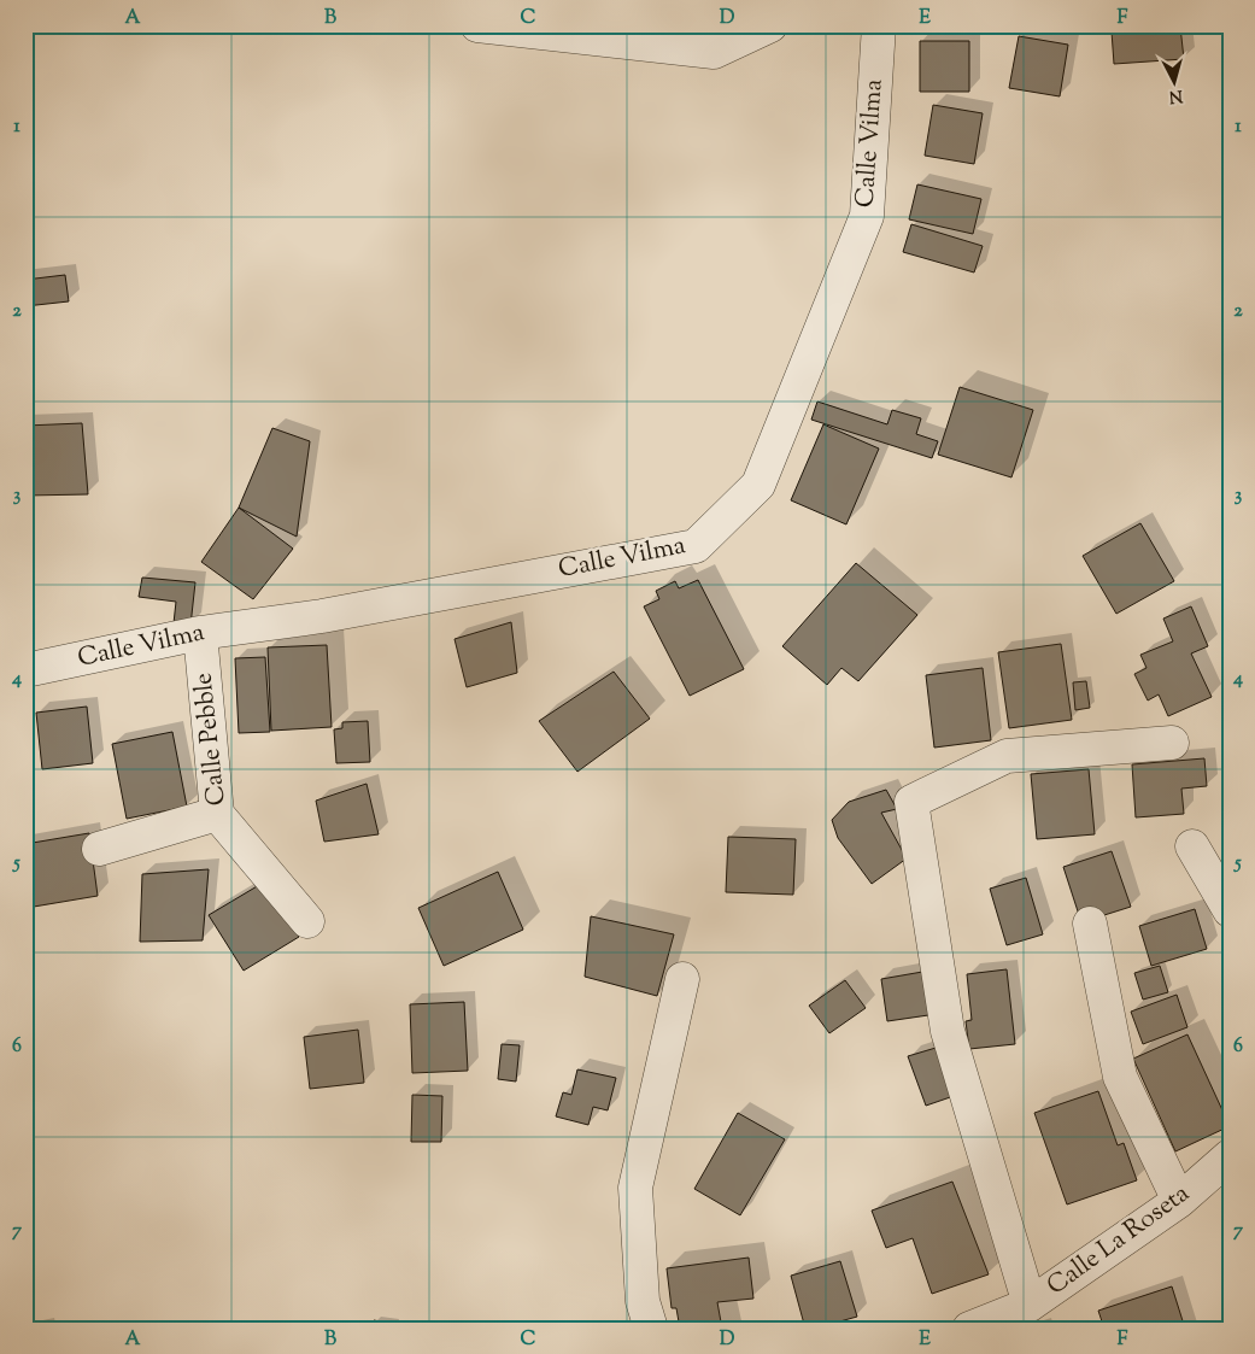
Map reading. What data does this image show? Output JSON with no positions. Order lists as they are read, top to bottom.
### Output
{
  "streets": {
    "street": ["Calle Vilma", "Calle Pebble", "Calle La Roseta"]
  },
  "crossings": [
    ["Calle Vilma", "Calle Pebble"]
  ],
  "north": "bottom",
  "grid": {
    "columns": [
      "A",
      "B",
      "C",
      "D",
      "E",
      "F"
    ],
    "rows": [
      "1",
      "2",
      "3",
      "4",
      "5",
      "6",
      "7"
    ]
  }
}
